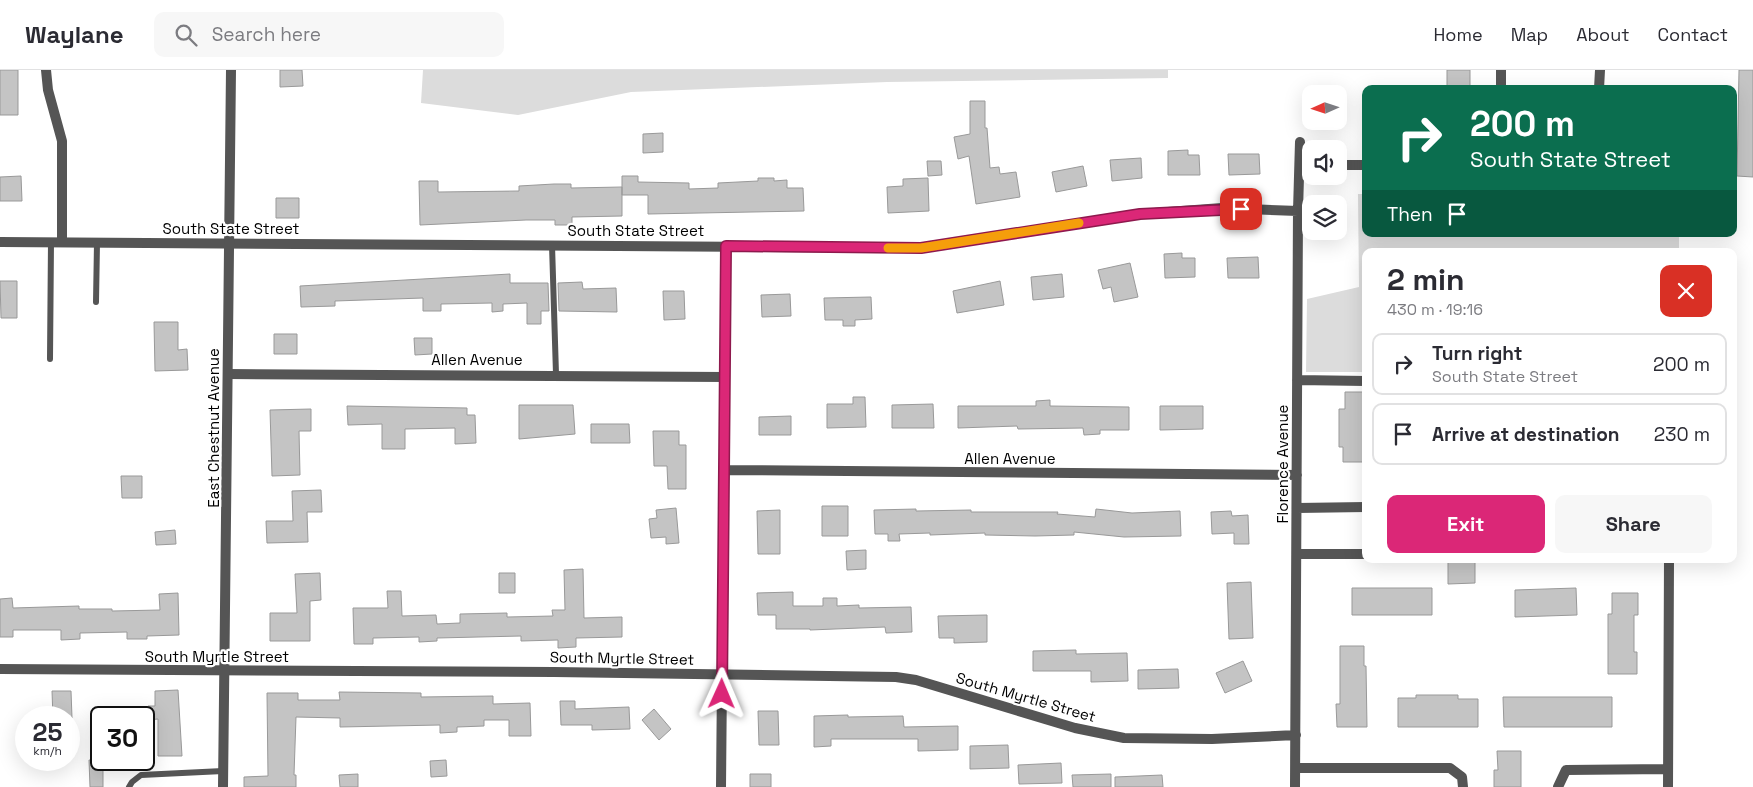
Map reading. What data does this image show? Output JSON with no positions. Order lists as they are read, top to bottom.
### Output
{
  "streets": {
    "street": [
      "South State Street",
      "Allen Avenue",
      "East Chestnut Avenue",
      "Florence Avenue",
      "South Myrtle Street"
    ]
  },
  "crossings": [
    ["South State Street", "East Chestnut Avenue"],
    ["South State Street", "Florence Avenue"],
    ["Allen Avenue", "East Chestnut Avenue"],
    ["Allen Avenue", "Florence Avenue"],
    ["East Chestnut Avenue", "South Myrtle Street"],
    ["Florence Avenue", "South Myrtle Street"]
  ],
  "north": "left",
  "page": {
    "header": "Waylane",
    "search": "Search here",
    "nav": [
      "Home",
      "Map",
      "About",
      "Contact"
    ],
    "turn": ["200 m", "South State Street"],
    "then": "Then",
    "heading": ["2 min", "430 m · 19:16"],
    "list": [
      {
        "name": "Turn right",
        "note": "South State Street",
        "value": "200 m"
      },
      {
        "name": "Arrive at destination",
        "value": "230 m"
      }
    ],
    "buttons": ["Exit", "Share"],
    "speed": "25 km/h",
    "limit": "30"
  }
}
